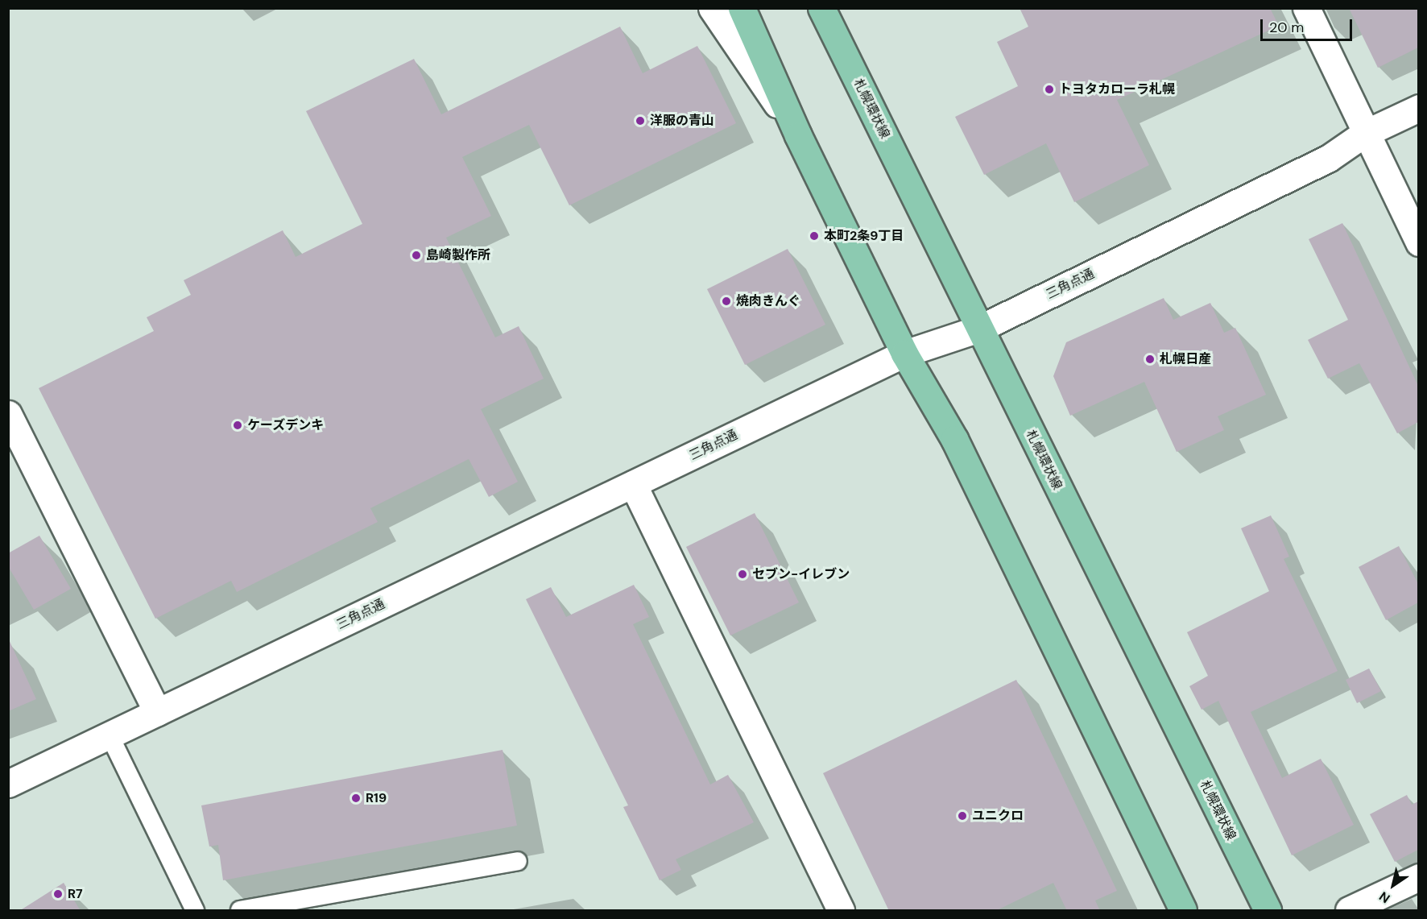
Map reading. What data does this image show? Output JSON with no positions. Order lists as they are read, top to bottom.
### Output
{
  "streets": {
    "main road": ["札幌環状線"],
    "street": ["三角点通"]
  },
  "crossings": [
    ["札幌環状線", "三角点通"]
  ],
  "places": [
    "トヨタカローラ札幌",
    "洋服の青山",
    "本町2条9丁目",
    "島崎製作所",
    "焼肉きんぐ",
    "札幌日産",
    "ケーズデンキ",
    "セブン-イレブン",
    "R19",
    "ユニクロ",
    "R7"
  ],
  "scale_bar": "20 m",
  "north": "bottom left"
}
